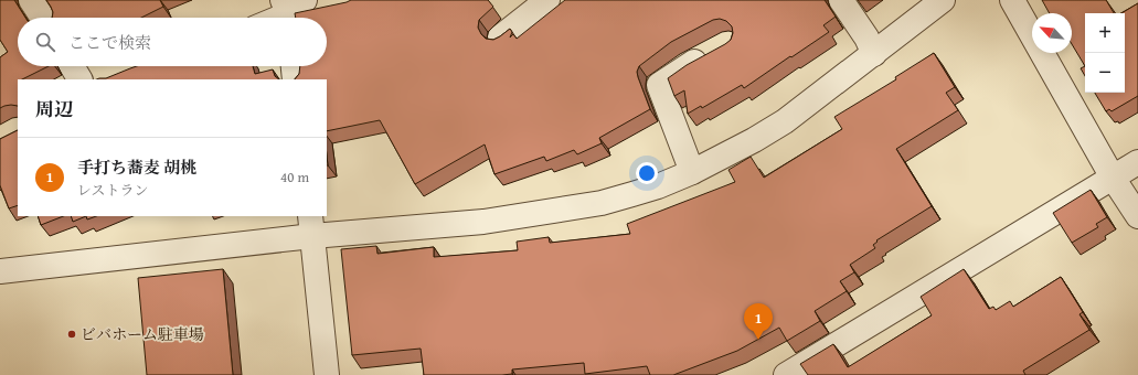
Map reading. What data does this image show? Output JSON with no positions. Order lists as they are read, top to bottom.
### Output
{
  "places": ["ビバホーム駐車場"],
  "north": "top left",
  "page": {
    "map_buttons": ["+", "−"],
    "search": "ここで検索",
    "heading": "周辺",
    "list": [
      {
        "mark": "1",
        "name": "手打ち蕎麦 胡桃",
        "note": "レストラン",
        "value": "40 m"
      }
    ],
    "pins": "1"
  }
}
